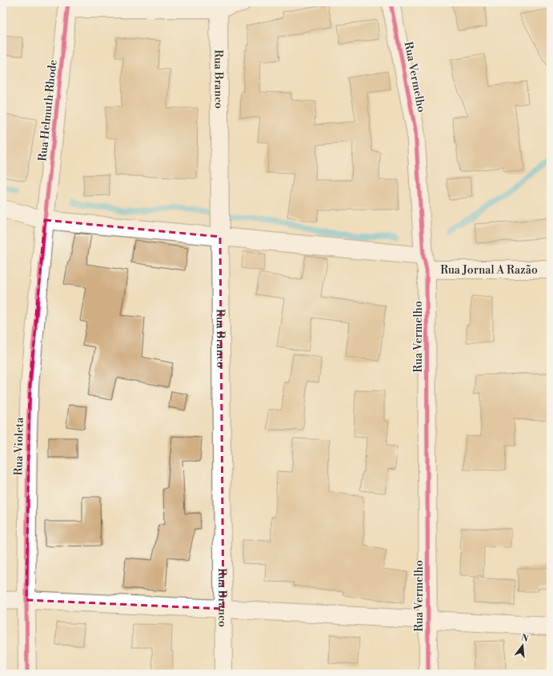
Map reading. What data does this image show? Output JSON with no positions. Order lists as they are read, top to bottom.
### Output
{
  "streets": {
    "street": [
      "Rua Vermelho",
      "Rua Branco",
      "Rua Helmuth Rhode",
      "Rua Jornal A Razão",
      "Rua Violeta"
    ]
  },
  "crossings": [
    ["Rua Vermelho", "Rua Jornal A Razão"],
    ["Rua Branco", "Rua Jornal A Razão"],
    ["Rua Helmuth Rhode", "Rua Jornal A Razão"],
    ["Rua Helmuth Rhode", "Rua Violeta"],
    ["Rua Jornal A Razão", "Rua Violeta"]
  ],
  "north": "top"
}
